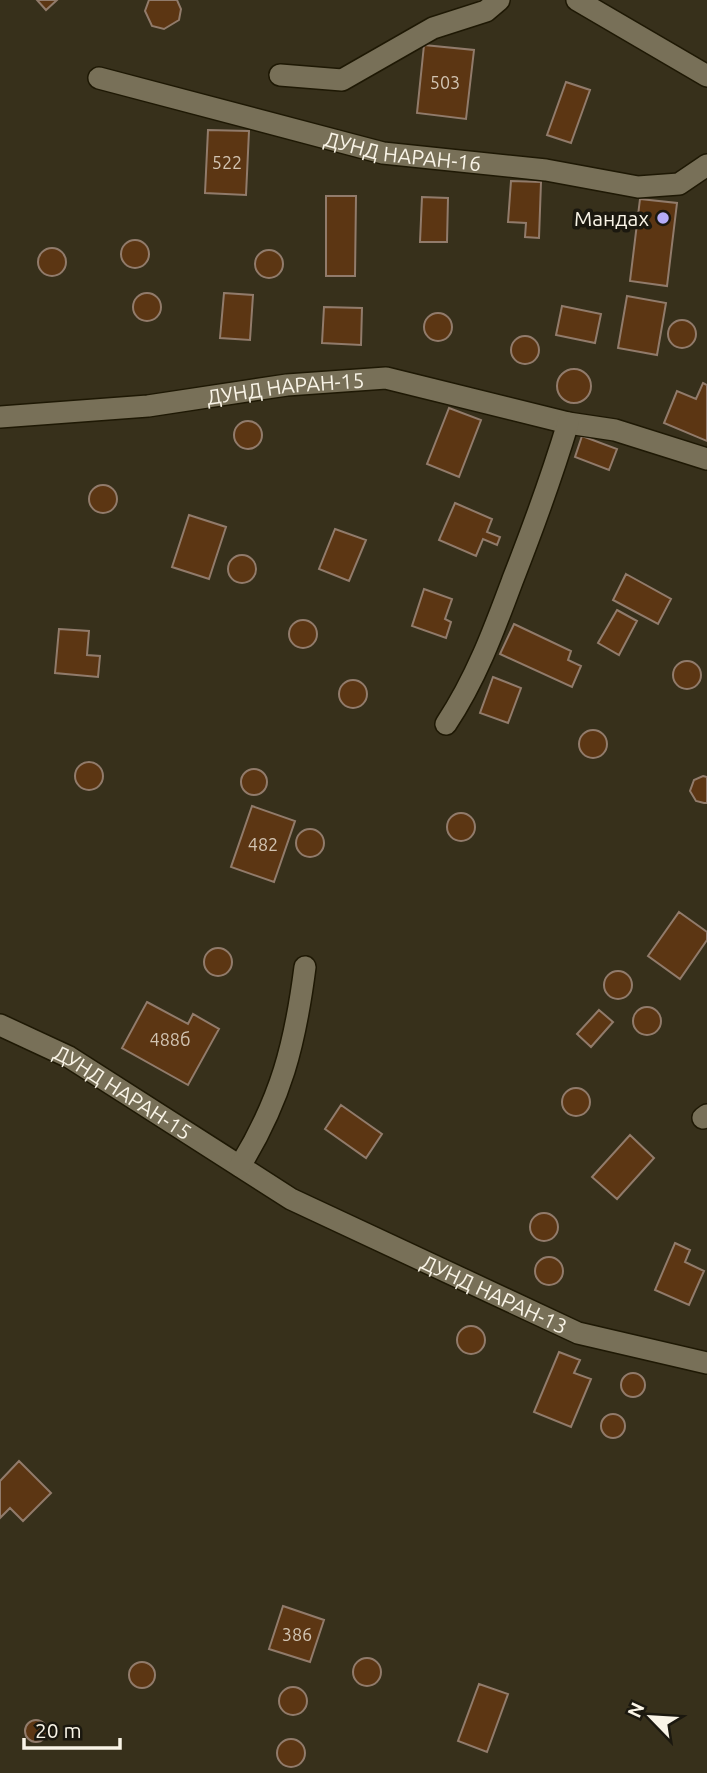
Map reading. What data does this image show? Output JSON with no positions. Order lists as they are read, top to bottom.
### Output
{
  "streets": {
    "street": ["ДУНД НАРАН-16", "ДУНД НАРАН-15", "ДУНД НАРАН-13"]
  },
  "crossings": [
    ["ДУНД НАРАН-15", "ДУНД НАРАН-13"]
  ],
  "places": ["Мандах"],
  "house_numbers": [
    "503",
    "522",
    "482",
    "488б",
    "386"
  ],
  "scale_bar": "20 m",
  "north": "top left"
}
